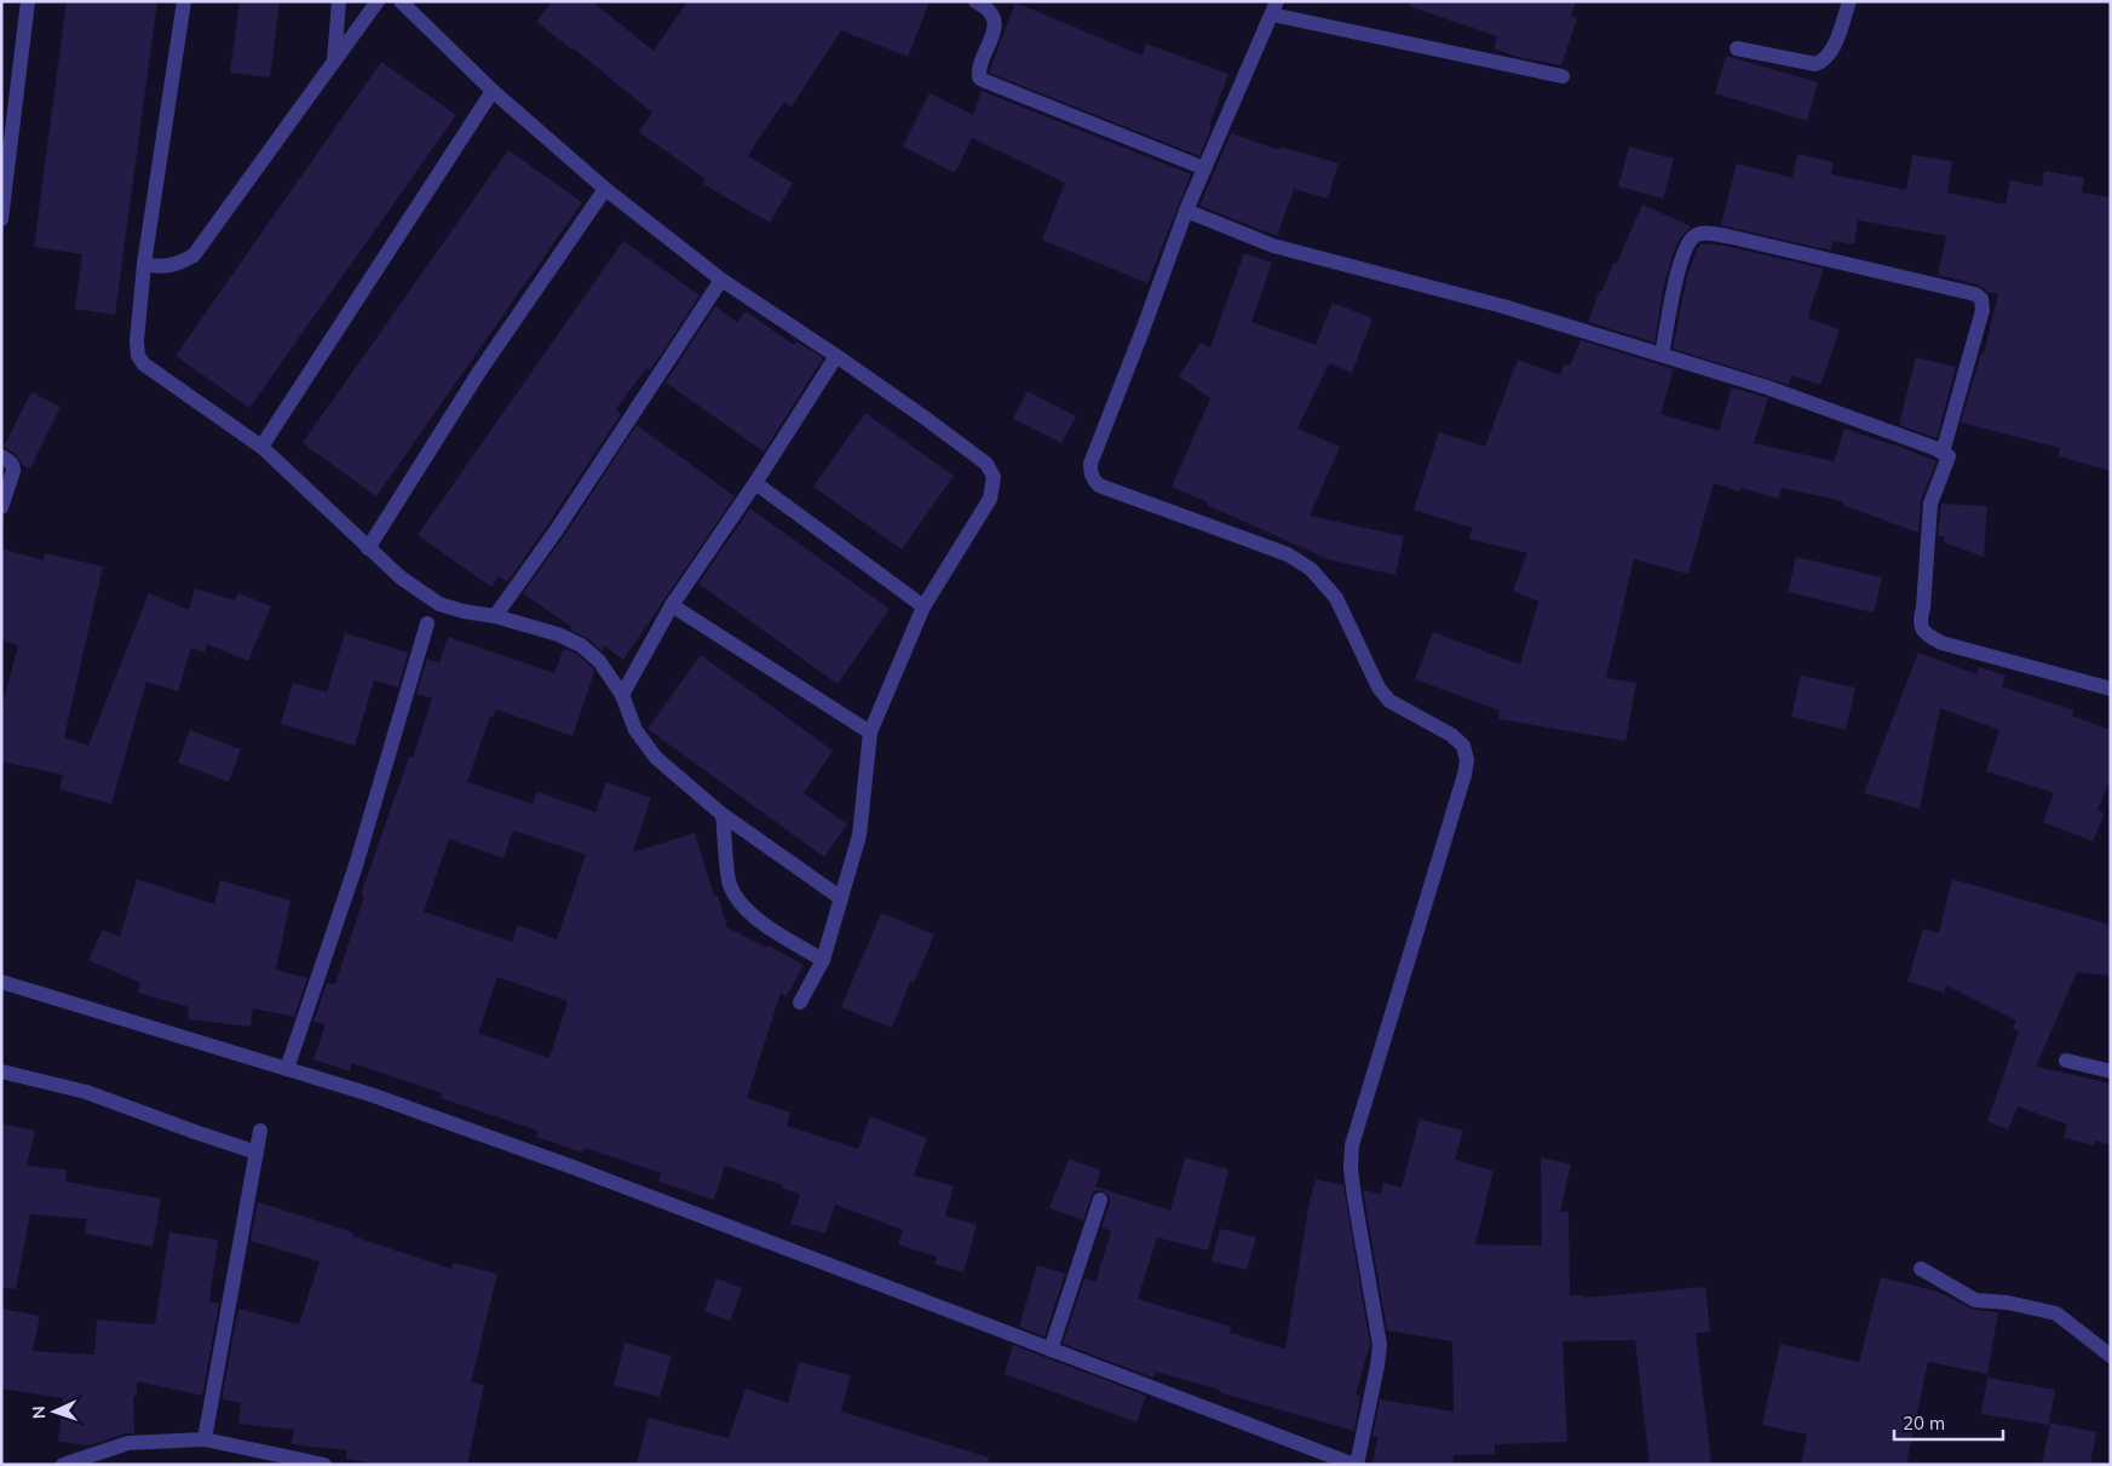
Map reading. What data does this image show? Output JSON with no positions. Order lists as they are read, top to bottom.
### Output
{
  "scale_bar": "20 m",
  "north": "left"
}
